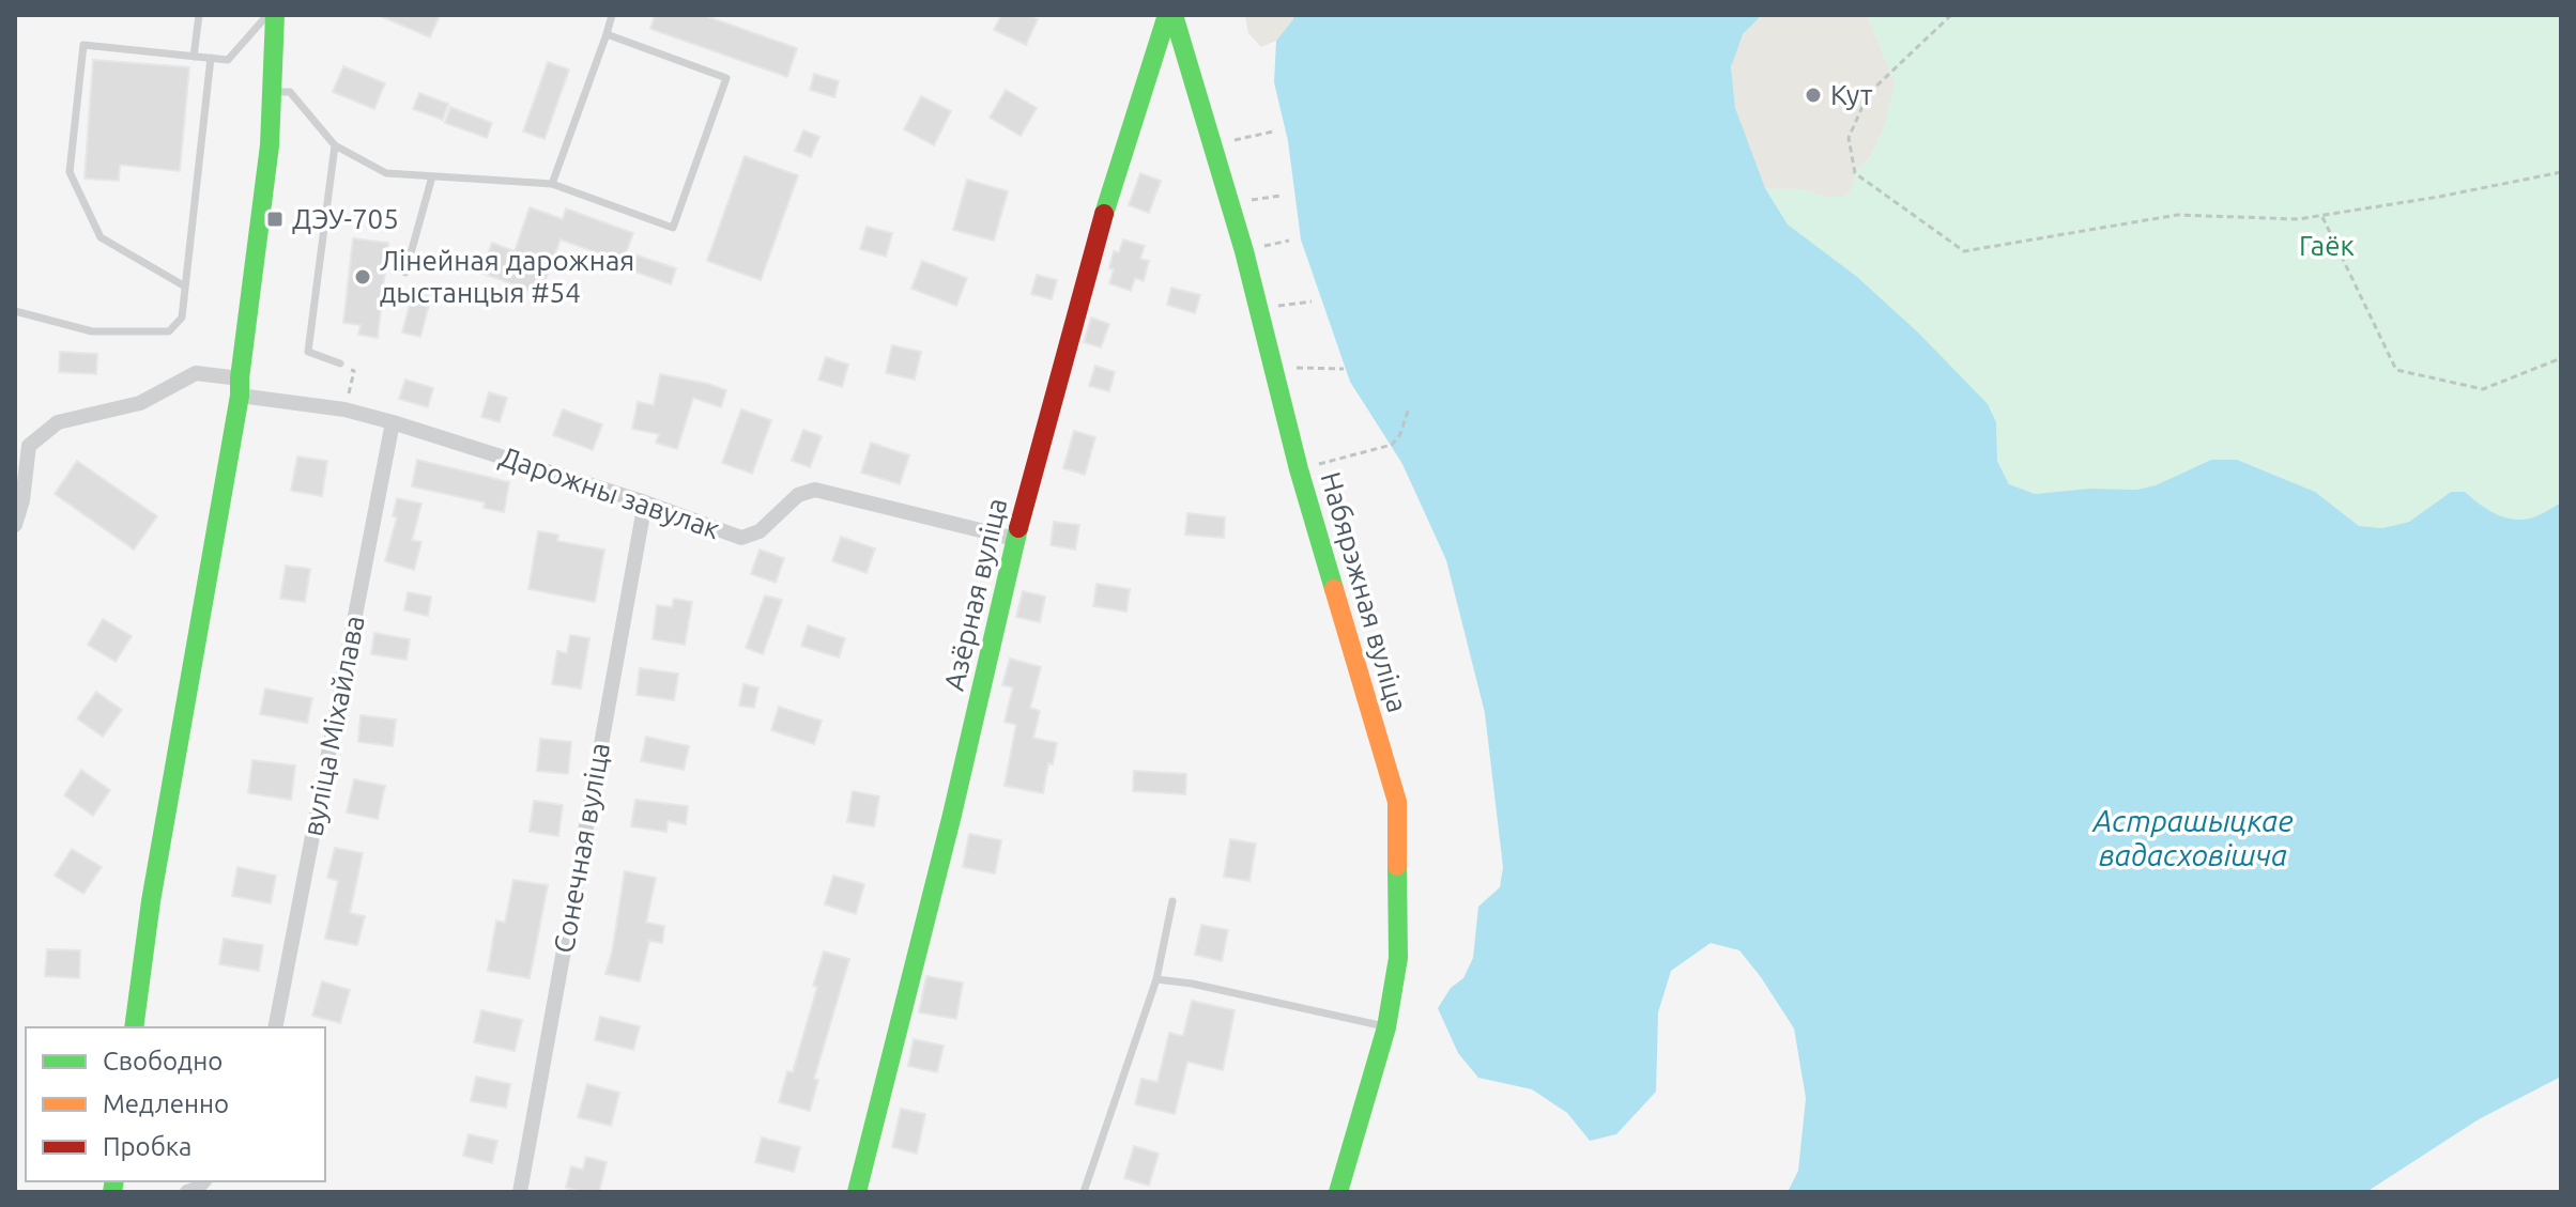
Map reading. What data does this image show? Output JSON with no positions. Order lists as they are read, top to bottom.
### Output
{
  "streets": {
    "street": [
      "Дарожны завулак",
      "Набярэжная вуліца",
      "Азёрная вуліца",
      "вуліца Міхайлава",
      "Сонечная вуліца"
    ]
  },
  "crossings": [
    ["Дарожны завулак", "Азёрная вуліца"],
    ["Дарожны завулак", "вуліца Міхайлава"],
    ["Дарожны завулак", "Сонечная вуліца"]
  ],
  "water": ["Астрашыцкае вадасховішча"],
  "parks": ["Гаёк"],
  "places": {
    "other": ["Кут", "Лінейная дарожная дыстанцыя #54"],
    "transit": ["ДЭУ-705"]
  },
  "legend": ["Свободно", "Медленно", "Пробка"]
}
